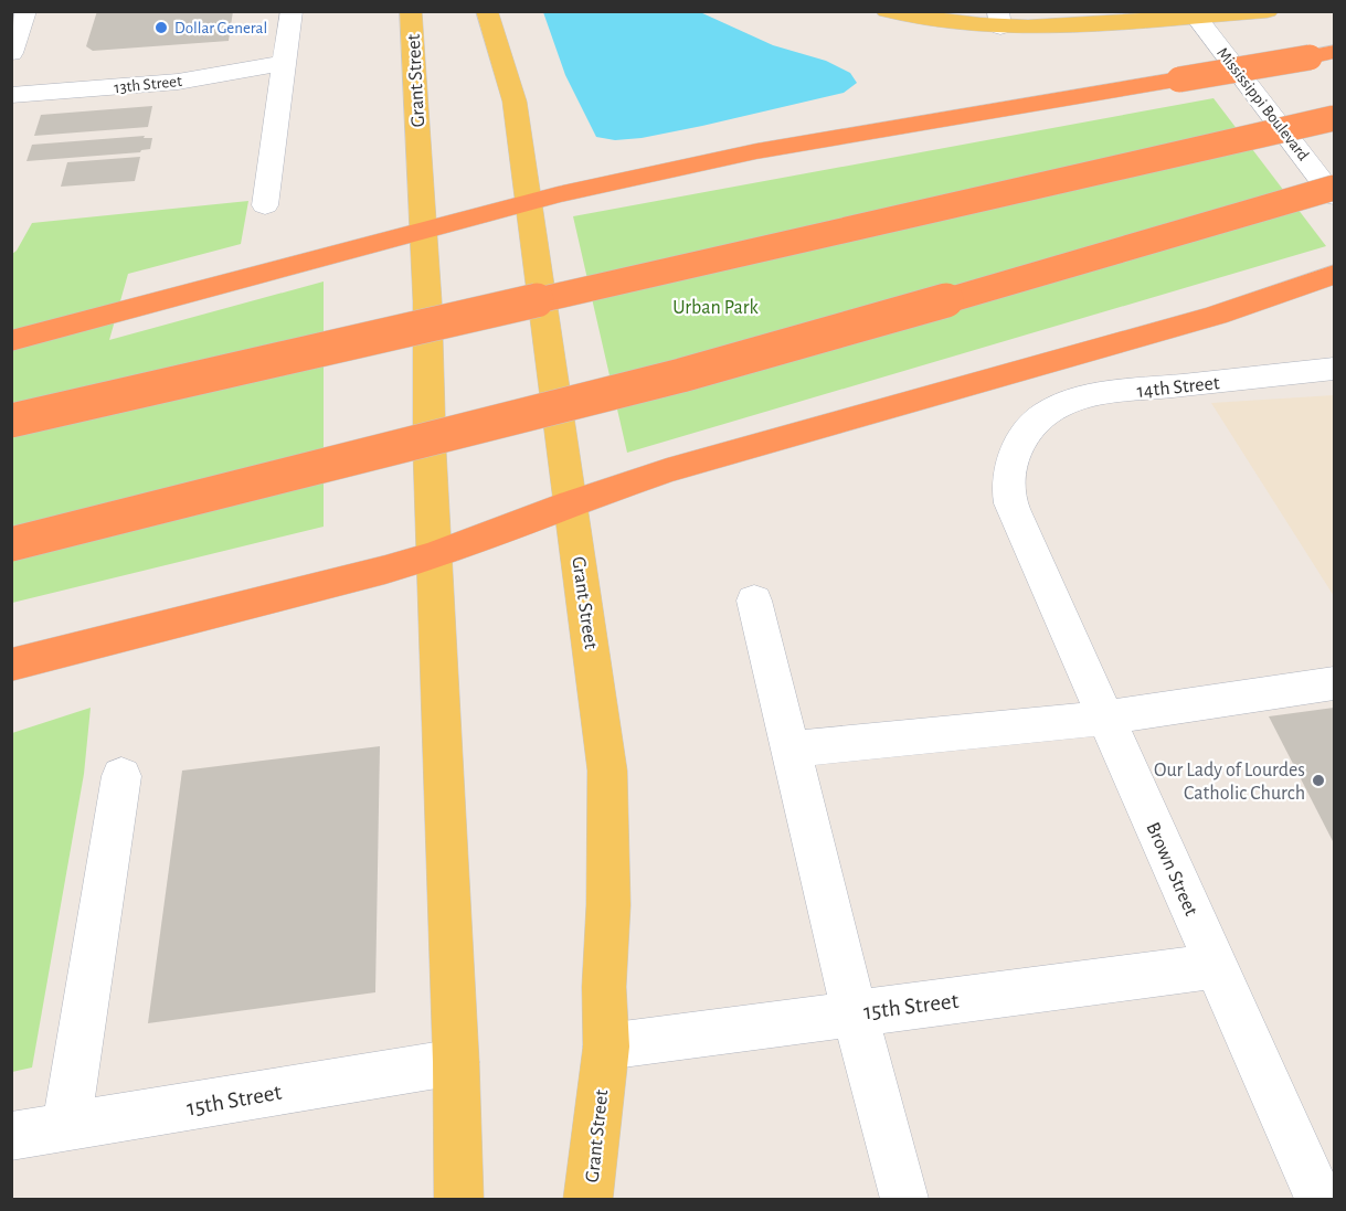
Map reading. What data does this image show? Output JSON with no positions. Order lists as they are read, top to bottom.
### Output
{
  "streets": {
    "main road": ["Grant Street"],
    "street": [
      "13th Street",
      "Mississippi Boulevard",
      "14th Street",
      "Brown Street",
      "15th Street"
    ]
  },
  "crossings": [
    ["Grant Street", "15th Street"],
    ["14th Street", "Brown Street"],
    ["Brown Street", "15th Street"]
  ],
  "parks": ["Urban Park"],
  "places": ["Dollar General", "Our Lady of Lourdes Catholic Church"]
}
